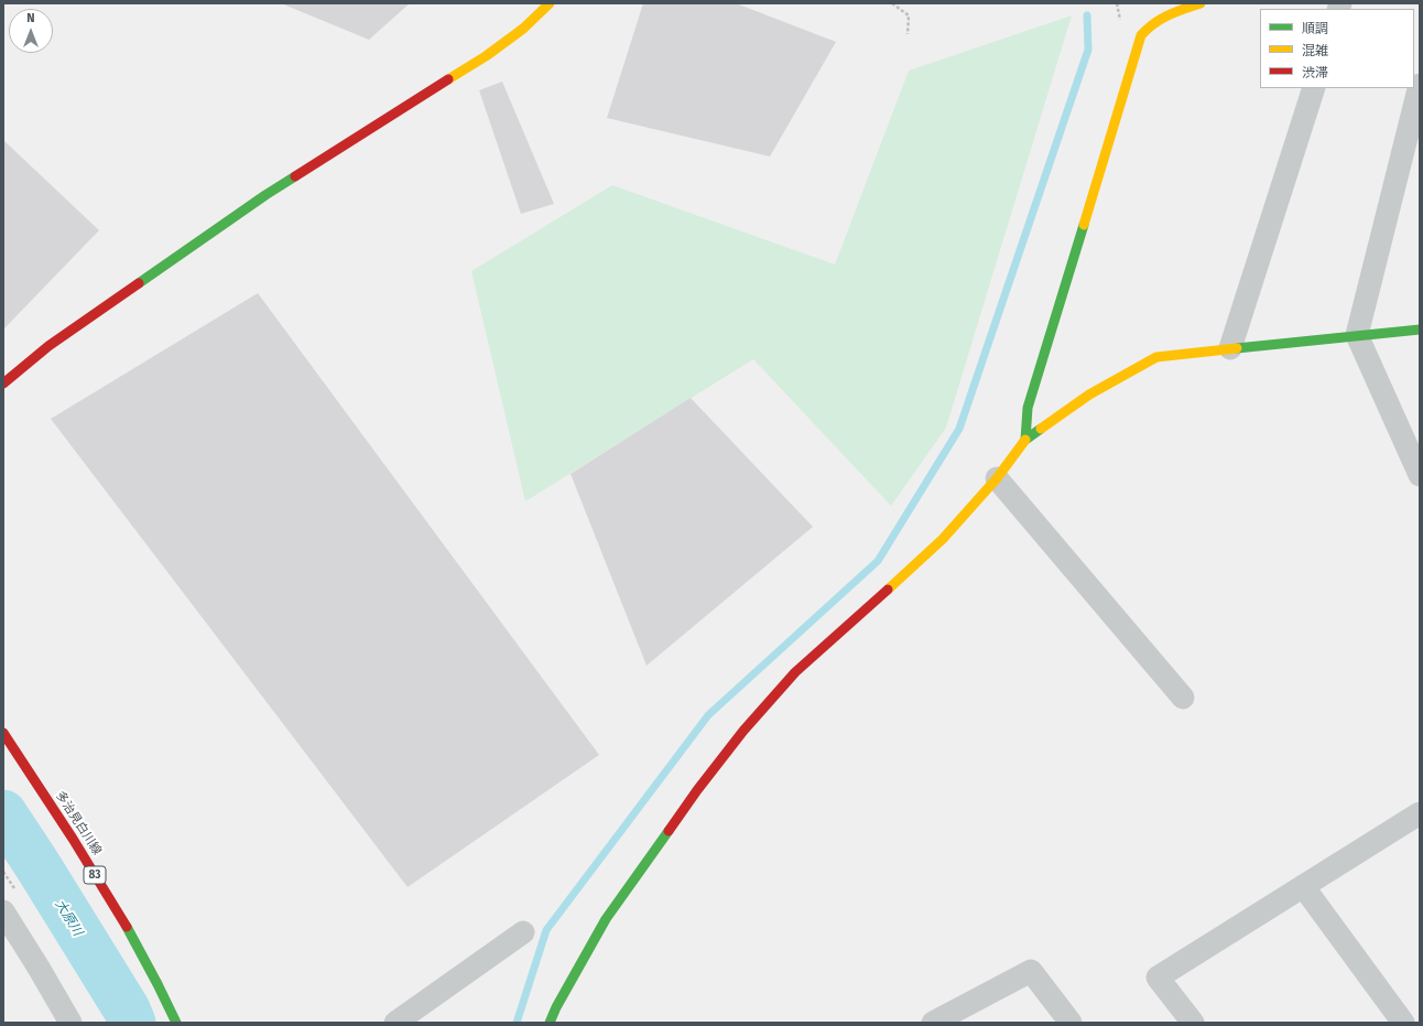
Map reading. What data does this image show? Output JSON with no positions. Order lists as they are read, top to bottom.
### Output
{
  "streets": {
    "street": ["多治見白川線", "83"]
  },
  "water": ["大原川"],
  "legend": ["順調", "混雑", "渋滞"],
  "north": "top"
}
